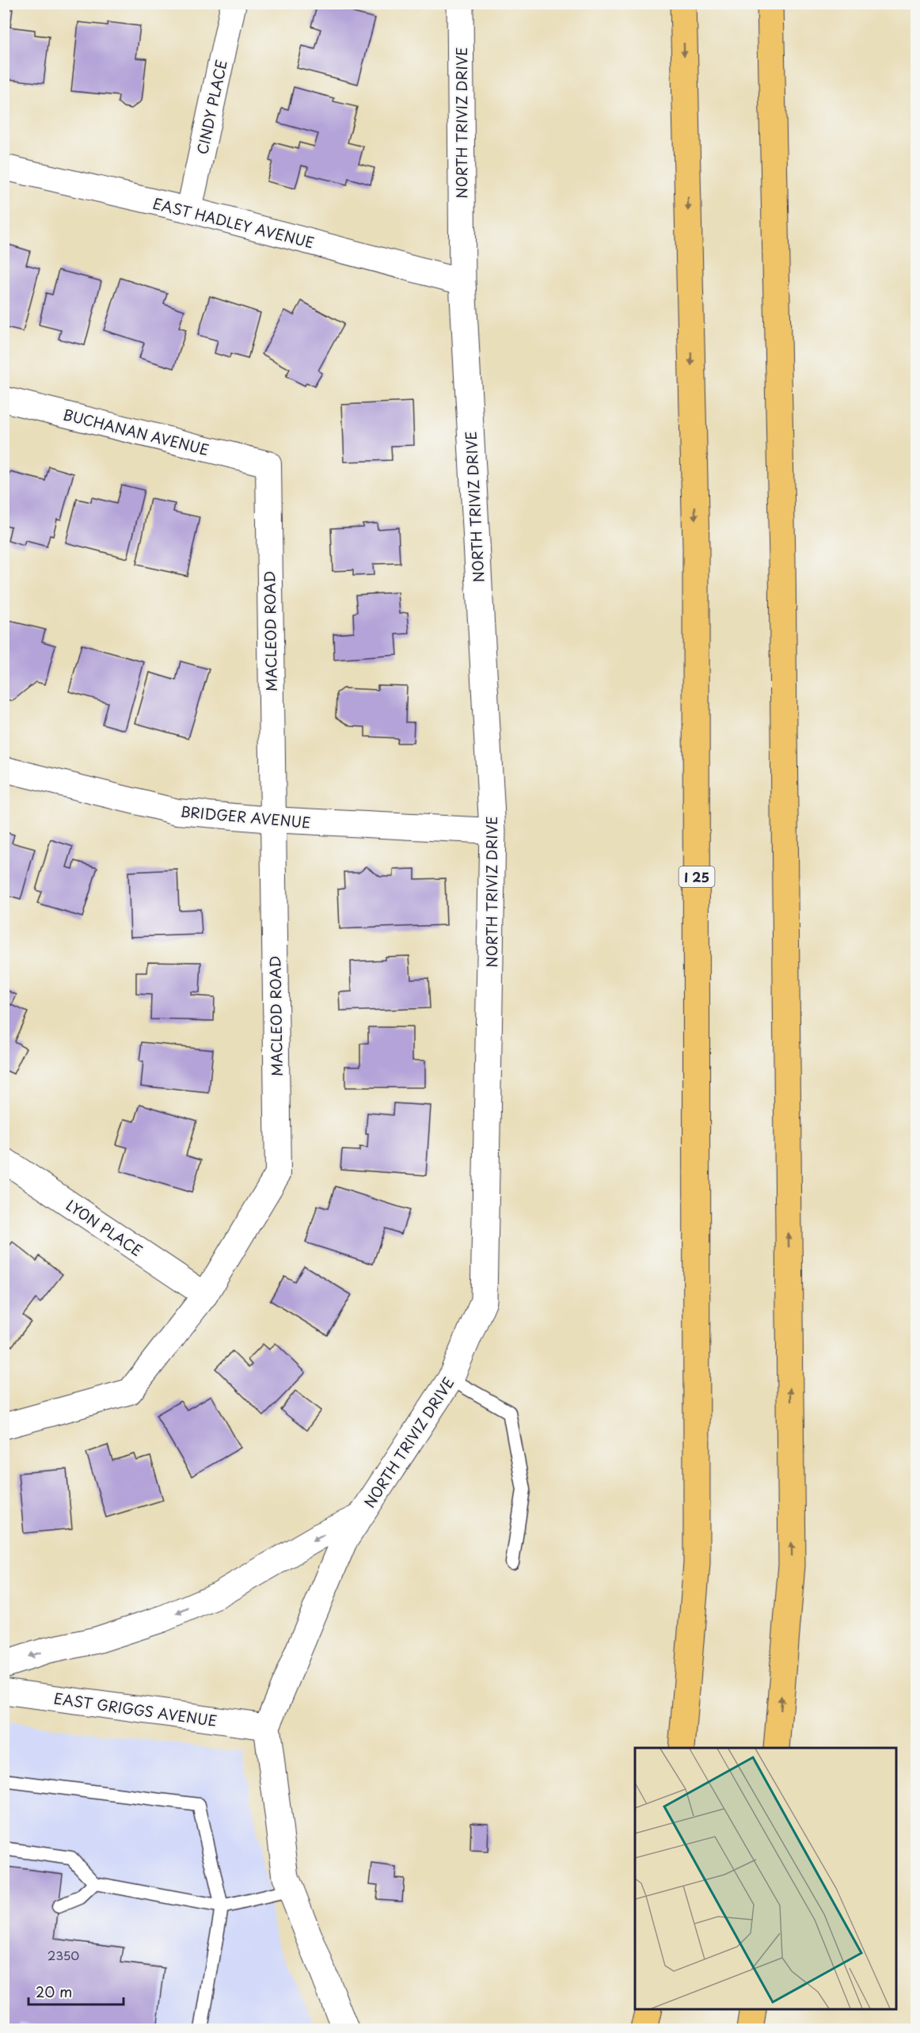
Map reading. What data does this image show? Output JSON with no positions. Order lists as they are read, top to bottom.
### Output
{
  "streets": {
    "highway": ["I 25"],
    "street": [
      "CINDY PLACE",
      "NORTH TRIVIZ DRIVE",
      "EAST HADLEY AVENUE",
      "BUCHANAN AVENUE",
      "MACLEOD ROAD",
      "BRIDGER AVENUE",
      "LYON PLACE",
      "EAST GRIGGS AVENUE"
    ]
  },
  "crossings": [
    ["CINDY PLACE", "EAST HADLEY AVENUE"],
    ["NORTH TRIVIZ DRIVE", "EAST HADLEY AVENUE"],
    ["NORTH TRIVIZ DRIVE", "BRIDGER AVENUE"],
    ["NORTH TRIVIZ DRIVE", "EAST GRIGGS AVENUE"],
    ["BUCHANAN AVENUE", "MACLEOD ROAD"],
    ["MACLEOD ROAD", "BRIDGER AVENUE"],
    ["MACLEOD ROAD", "LYON PLACE"]
  ],
  "house_numbers": ["2350"],
  "scale_bar": "20 m"
}
